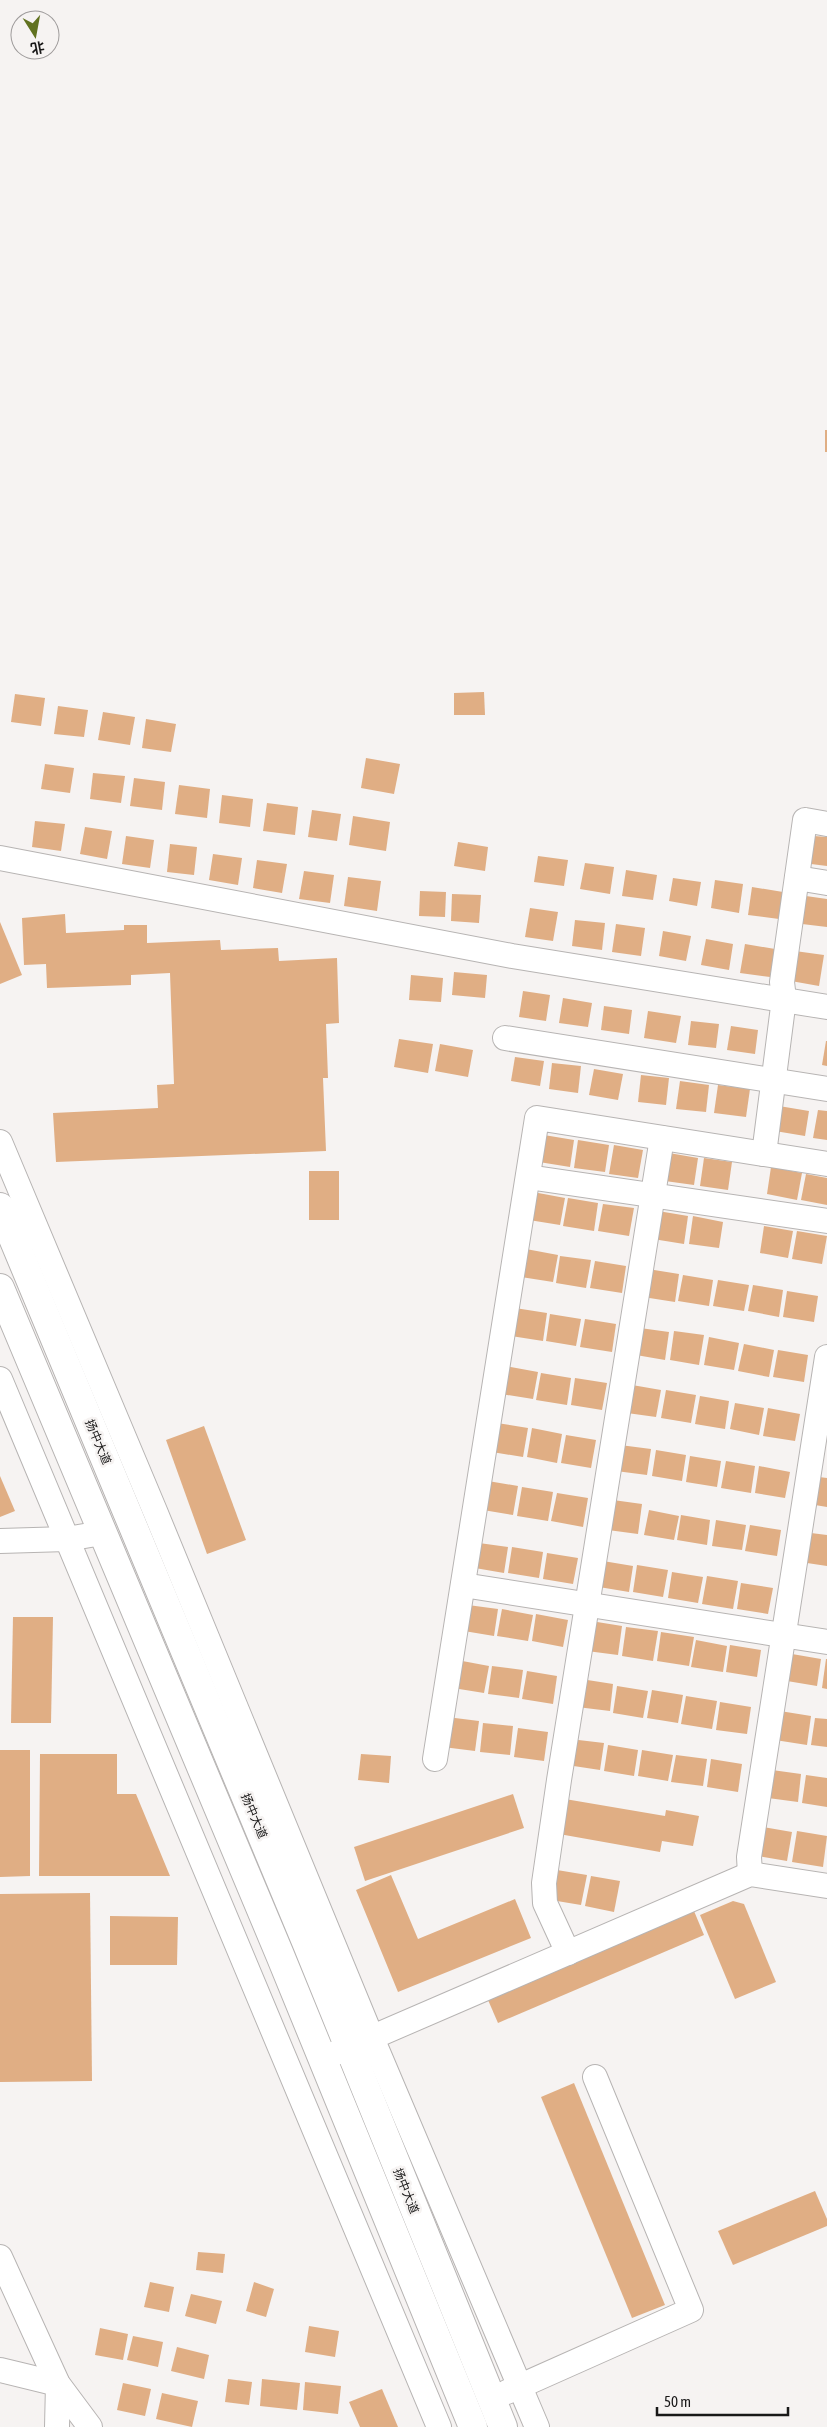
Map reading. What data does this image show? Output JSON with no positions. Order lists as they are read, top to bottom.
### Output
{
  "streets": {
    "main road": ["扬中大道"]
  },
  "scale_bar": "50 m",
  "north": "bottom"
}
